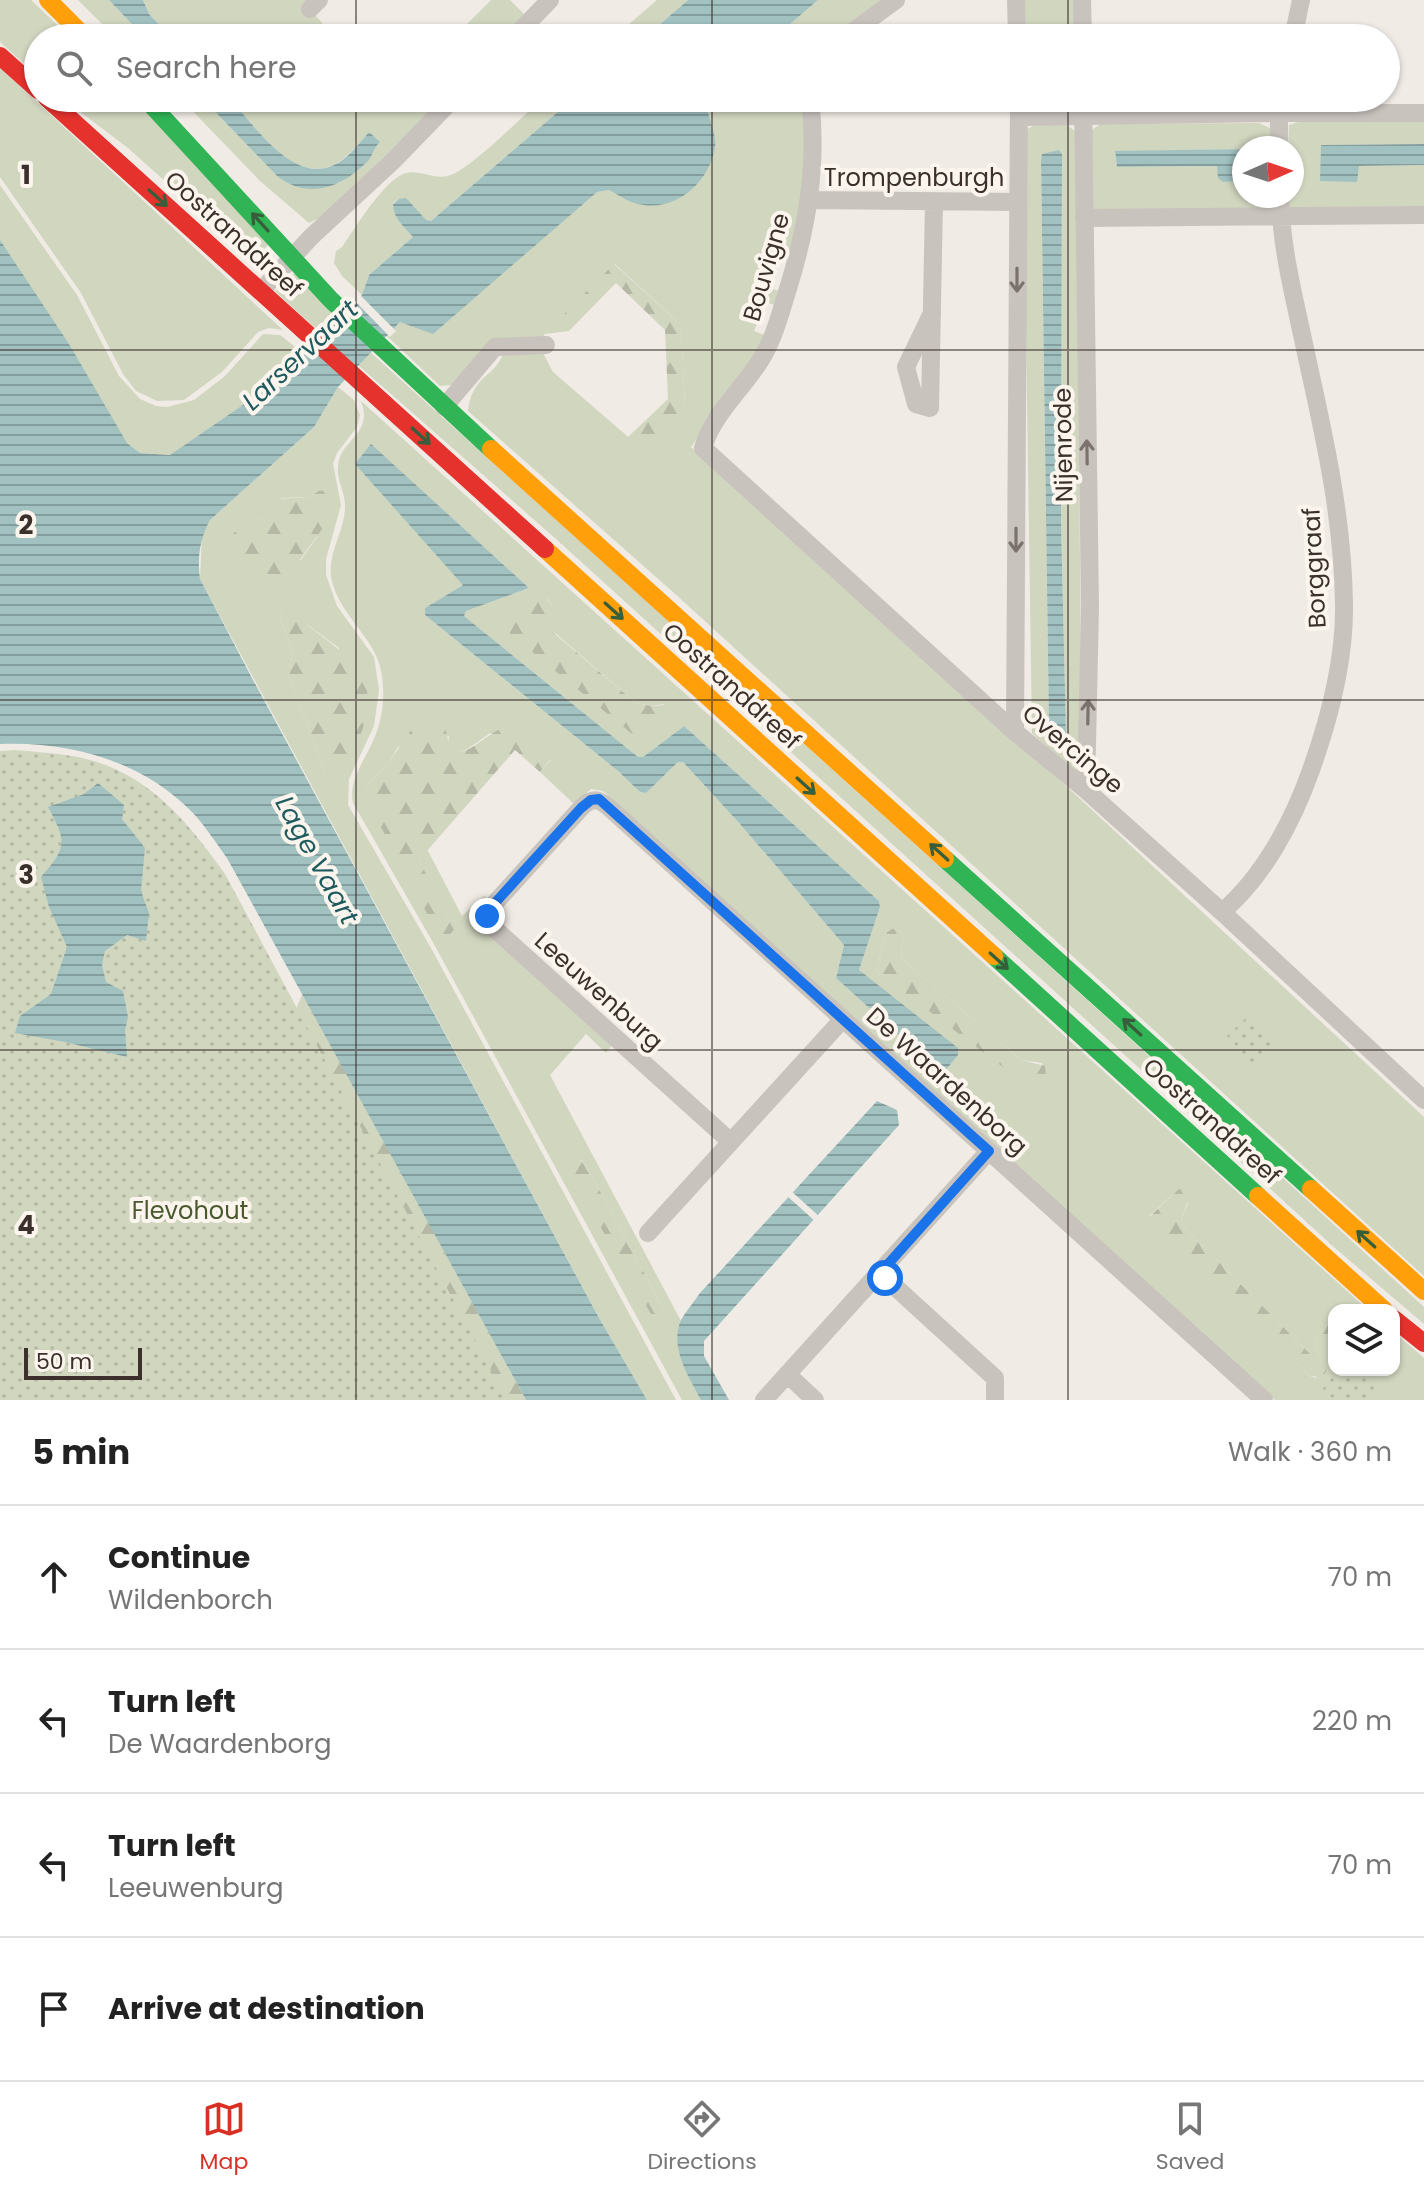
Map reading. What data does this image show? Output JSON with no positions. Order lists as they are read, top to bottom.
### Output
{
  "streets": {
    "main road": ["Oostranddreef"],
    "street": [
      "Trompenburgh",
      "Bouvigne",
      "Nijenrode",
      "Borggraaf",
      "Overcinge",
      "Leeuwenburg",
      "De Waardenborg"
    ]
  },
  "crossings": [
    ["Trompenburgh", "Bouvigne"],
    ["Trompenburgh", "Nijenrode"],
    ["Bouvigne", "Overcinge"],
    ["Nijenrode", "Overcinge"],
    ["Borggraaf", "Overcinge"],
    ["Leeuwenburg", "De Waardenborg"]
  ],
  "water": ["Larservaart", "Lage Vaart"],
  "parks": ["Flevohout"],
  "scale_bar": "50 m",
  "north": "right",
  "page": {
    "search": "Search here",
    "scale": "50 m",
    "heading": ["5 min", "Walk · 360 m"],
    "list": [
      ["Continue", "Wildenborch", "70 m"],
      ["Turn left", "De Waardenborg", "220 m"],
      ["Turn left", "Leeuwenburg", "70 m"],
      "Arrive at destination"
    ],
    "nav": ["Map", "Directions", "Saved"]
  },
  "grid": {
    "rows": [
      "1",
      "2",
      "3",
      "4"
    ]
  }
}
